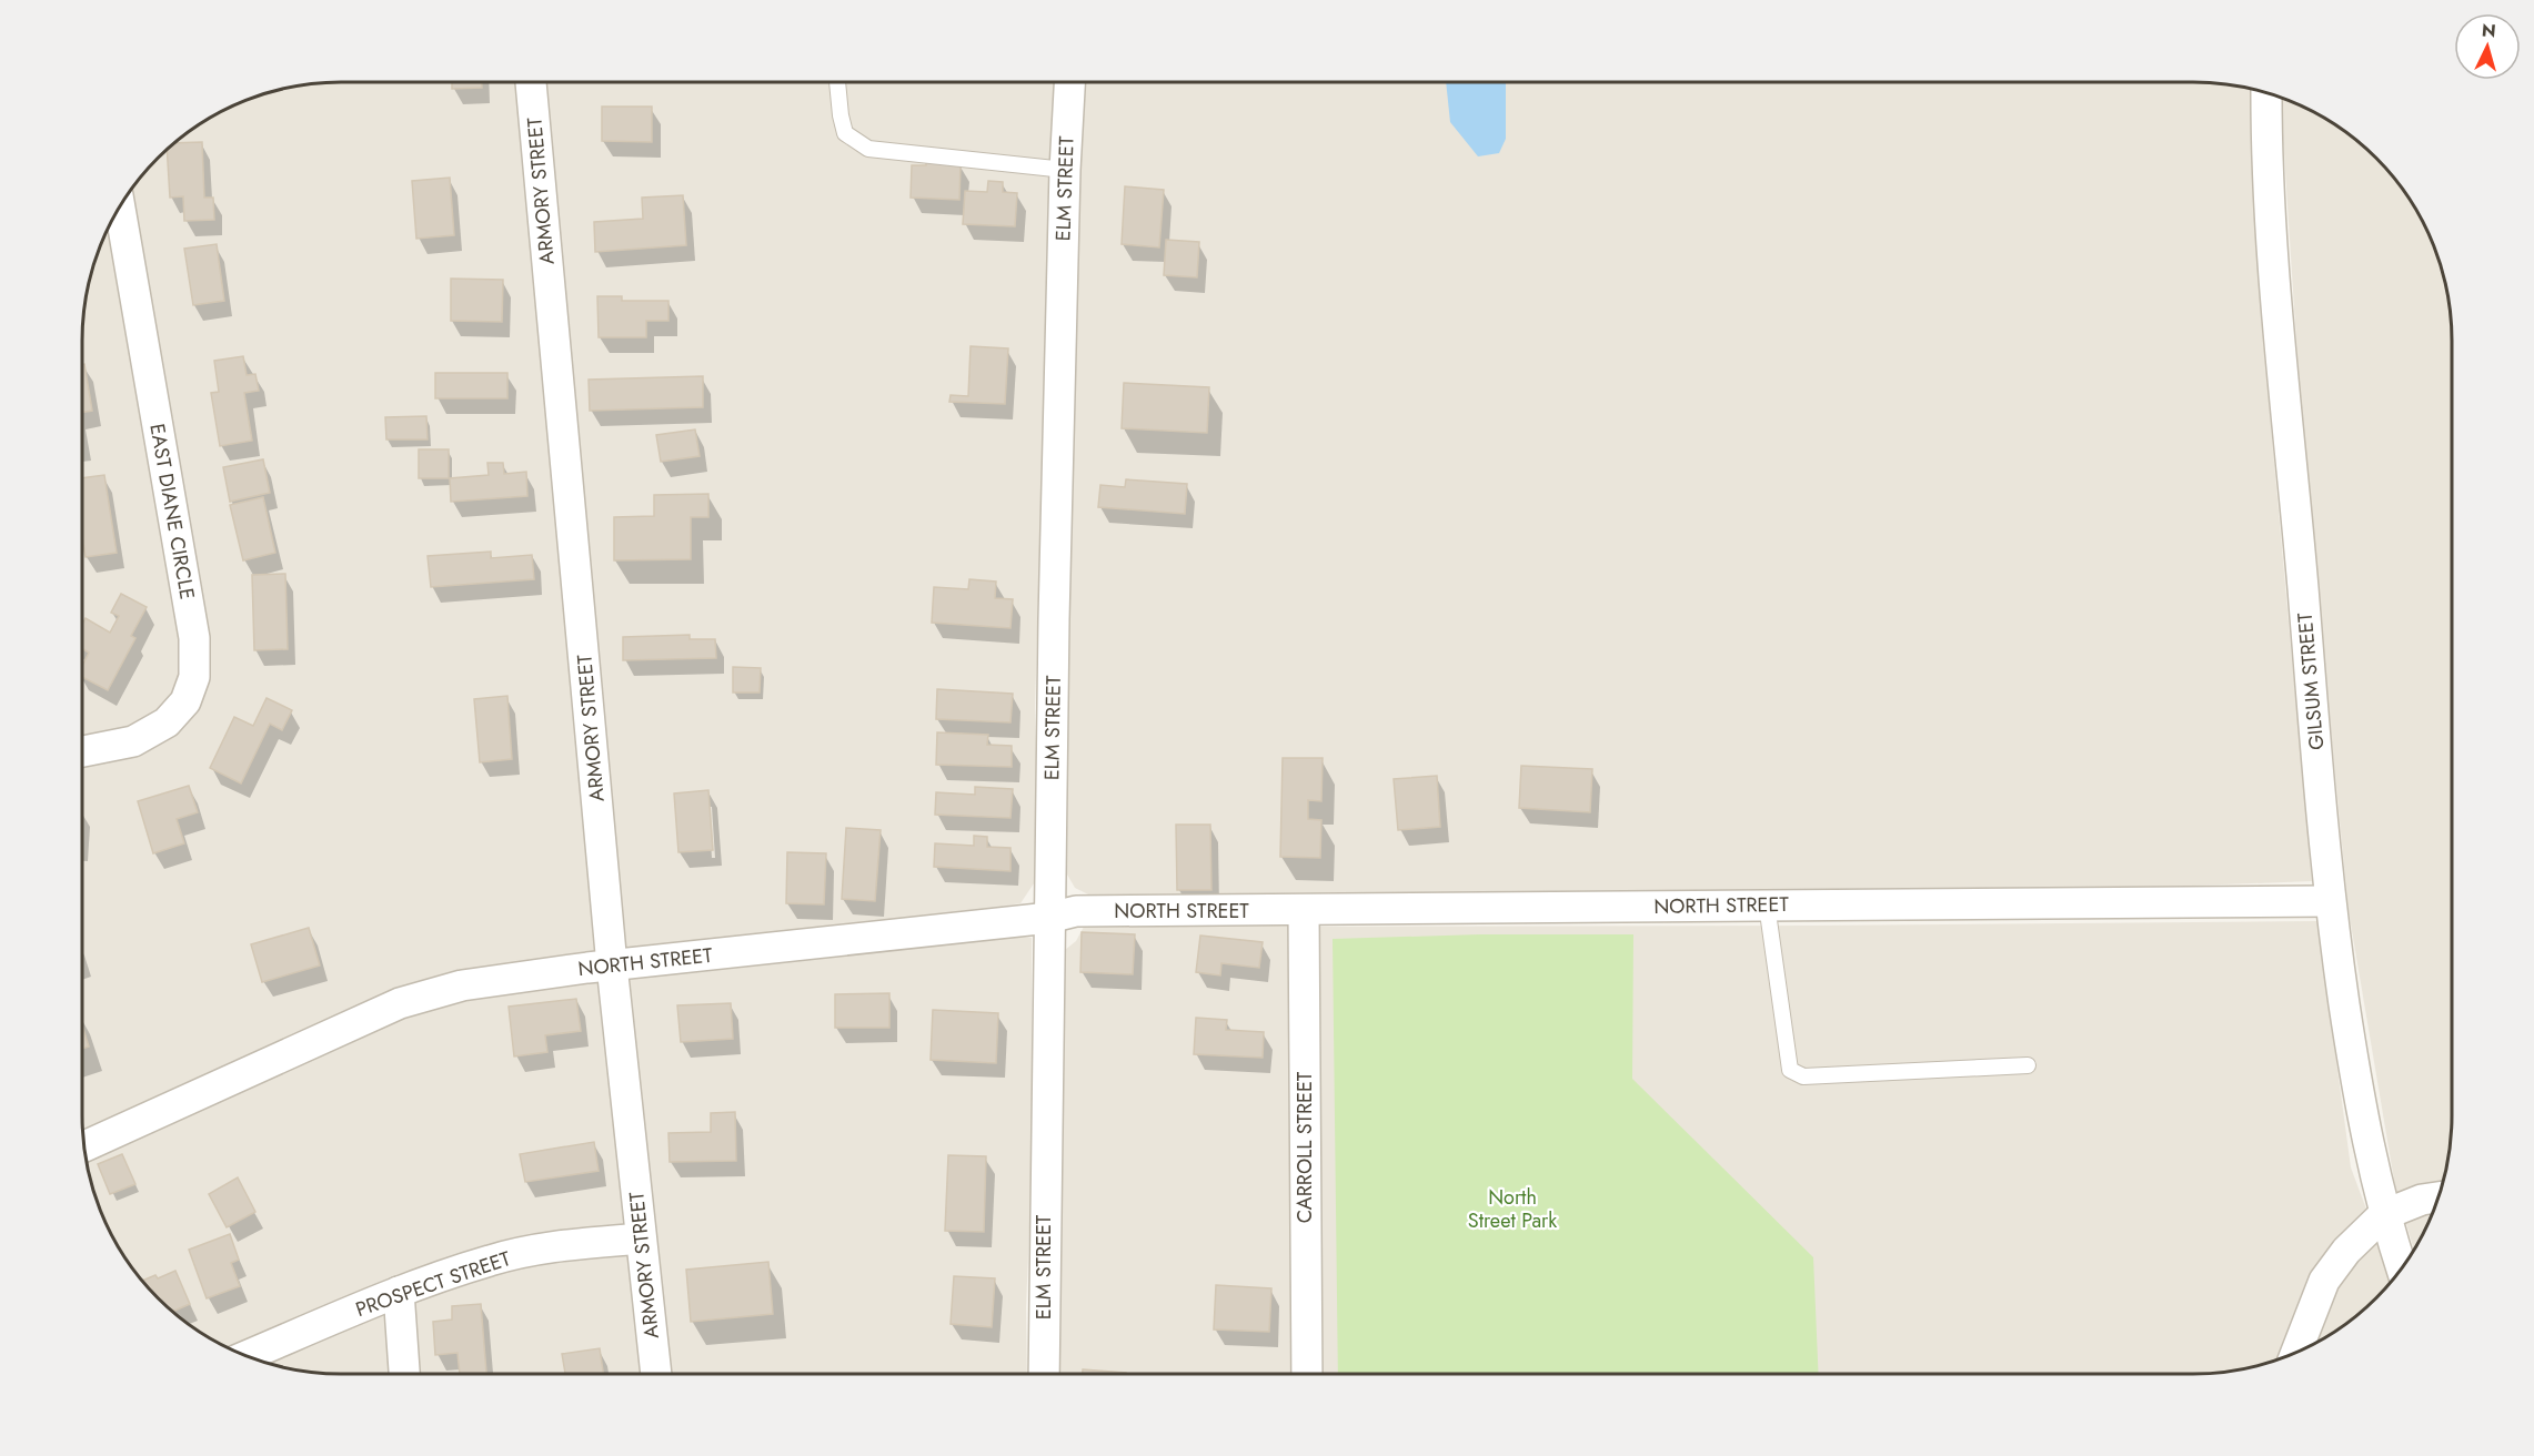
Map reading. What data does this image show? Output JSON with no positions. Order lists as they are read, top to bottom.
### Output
{
  "streets": {
    "street": [
      "ELM STREET",
      "ARMORY STREET",
      "EAST DIANE CIRCLE",
      "GILSUM STREET",
      "NORTH STREET",
      "CARROLL STREET",
      "PROSPECT STREET"
    ]
  },
  "crossings": [
    ["ELM STREET", "NORTH STREET"],
    ["ARMORY STREET", "NORTH STREET"],
    ["ARMORY STREET", "PROSPECT STREET"],
    ["GILSUM STREET", "NORTH STREET"],
    ["NORTH STREET", "CARROLL STREET"]
  ],
  "parks": ["North Street Park"],
  "north": "top"
}
